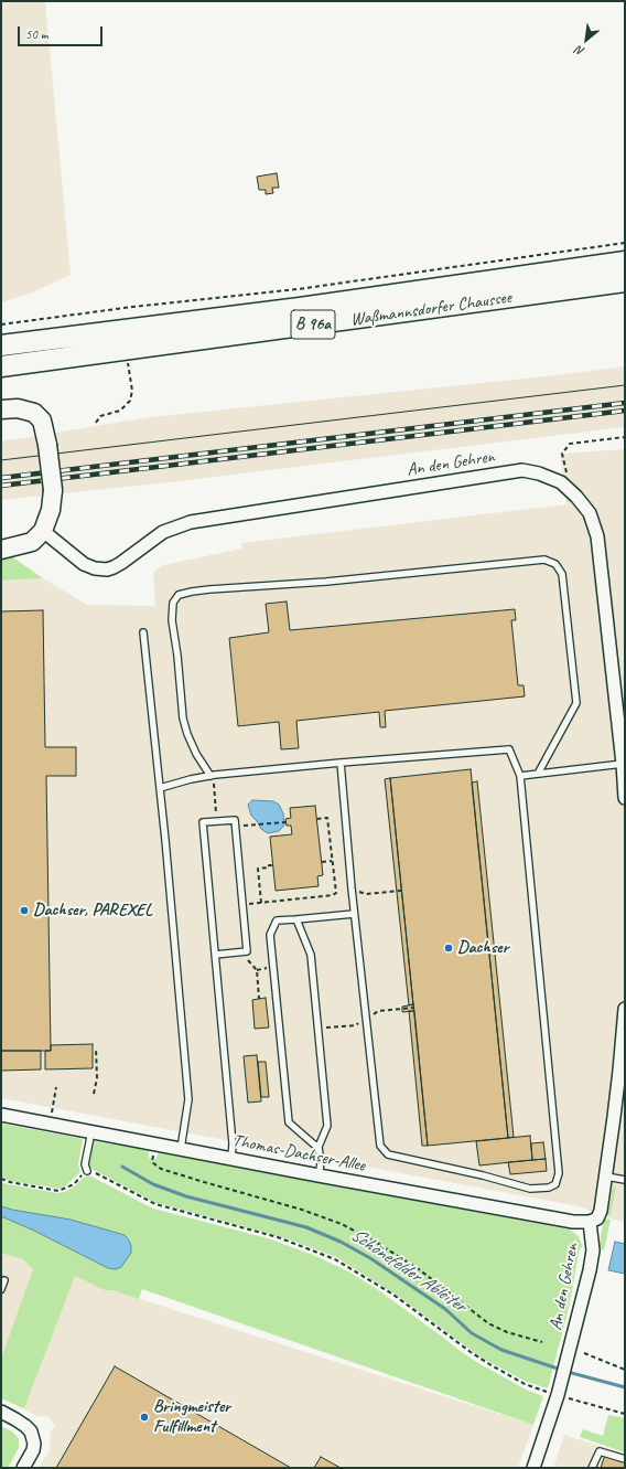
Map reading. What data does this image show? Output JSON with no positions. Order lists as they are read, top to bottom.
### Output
{
  "streets": {
    "main road": ["Waßmannsdorfer Chaussee", "B 96a"],
    "street": ["An den Gehren", "Thomas-Dachser-Allee"]
  },
  "crossings": [
    ["An den Gehren", "Thomas-Dachser-Allee"]
  ],
  "water": ["Schönefelder Ableiter"],
  "places": ["Dachser, PAREXEL", "Dachser", "Bringmeister Fulfillment"],
  "scale_bar": "50 m",
  "north": "bottom left"
}
